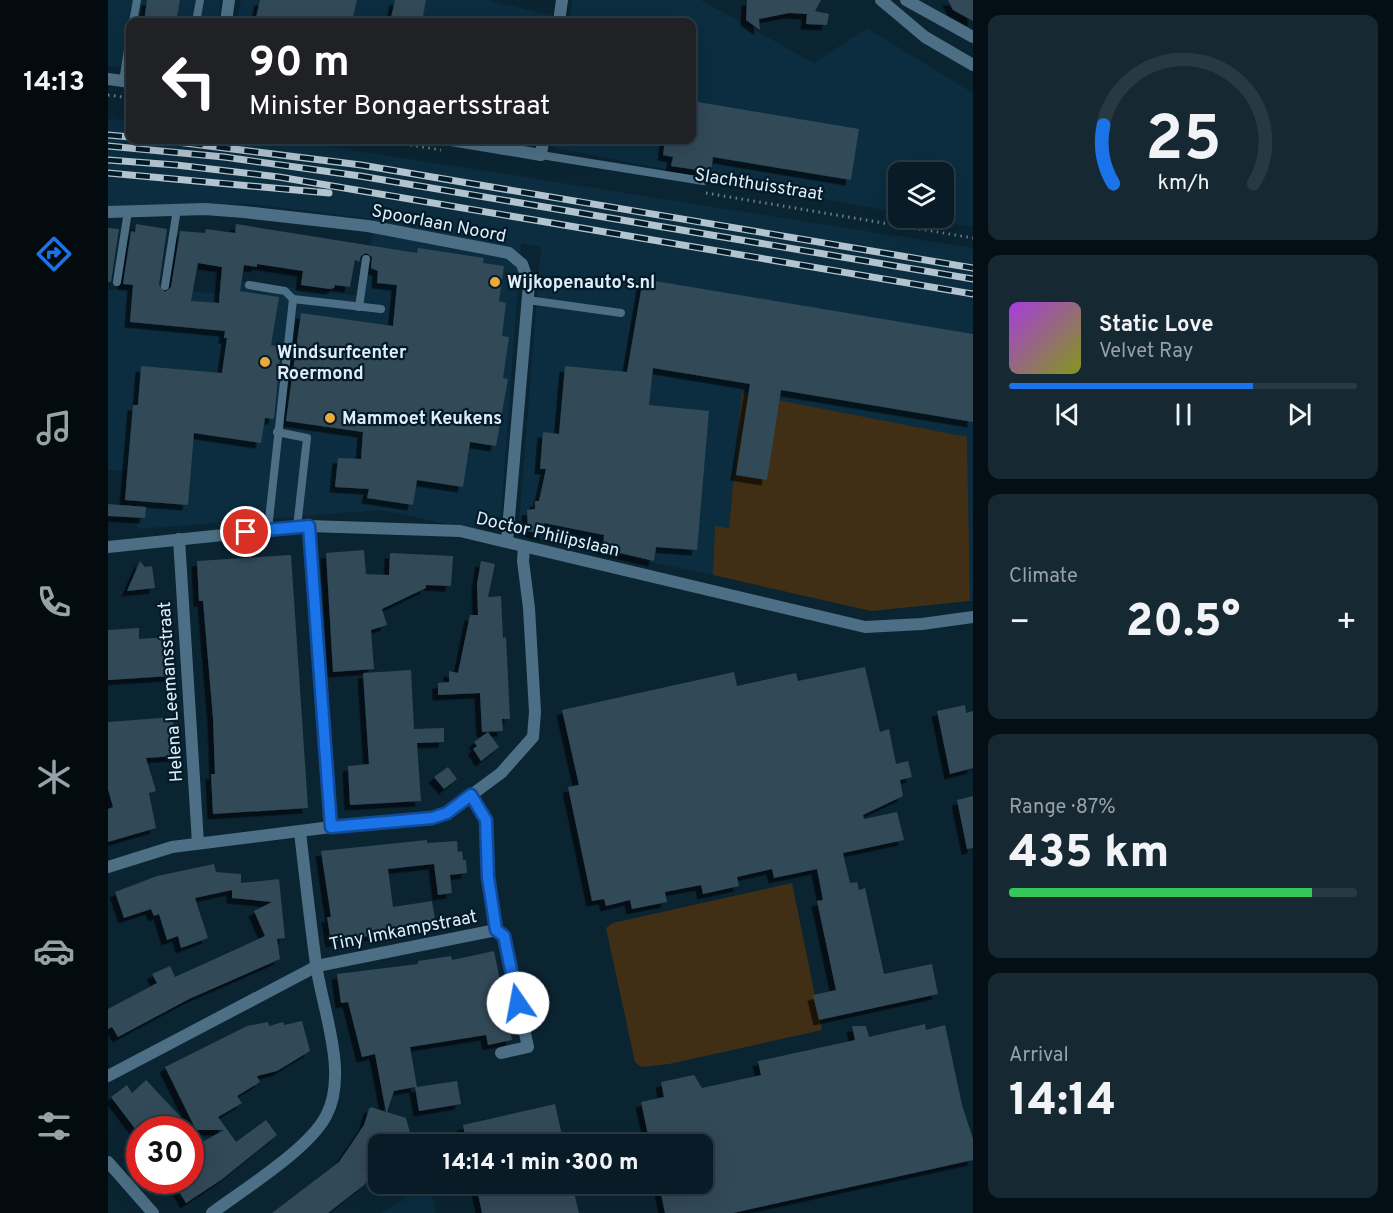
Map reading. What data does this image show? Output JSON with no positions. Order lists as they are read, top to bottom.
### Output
{
  "streets": {
    "street": [
      "Slachthuisstraat",
      "Spoorlaan Noord",
      "Doctor Philipslaan",
      "Helena Leemansstraat",
      "Tiny Imkampstraat"
    ]
  },
  "crossings": [
    ["Spoorlaan Noord", "Doctor Philipslaan"],
    ["Doctor Philipslaan", "Helena Leemansstraat"]
  ],
  "places": ["Wijkopenauto's.nl", "Windsurfcenter Roermond", "Mammoet Keukens"],
  "page": {
    "tabs": "14:13",
    "turn": ["90 m", "Minister Bongaertsstraat"],
    "song": ["Static Love", "Velvet Ray"],
    "tile": [
      "Climate",
      ["Range · 87%", "435 km"],
      ["Arrival", "14:14"]
    ],
    "heat": ["−", "20.5°", "+"],
    "limit": "30",
    "trip": "14:14 · 1 min · 300 m",
    "gauge": ["25", "km/h"]
  }
}
